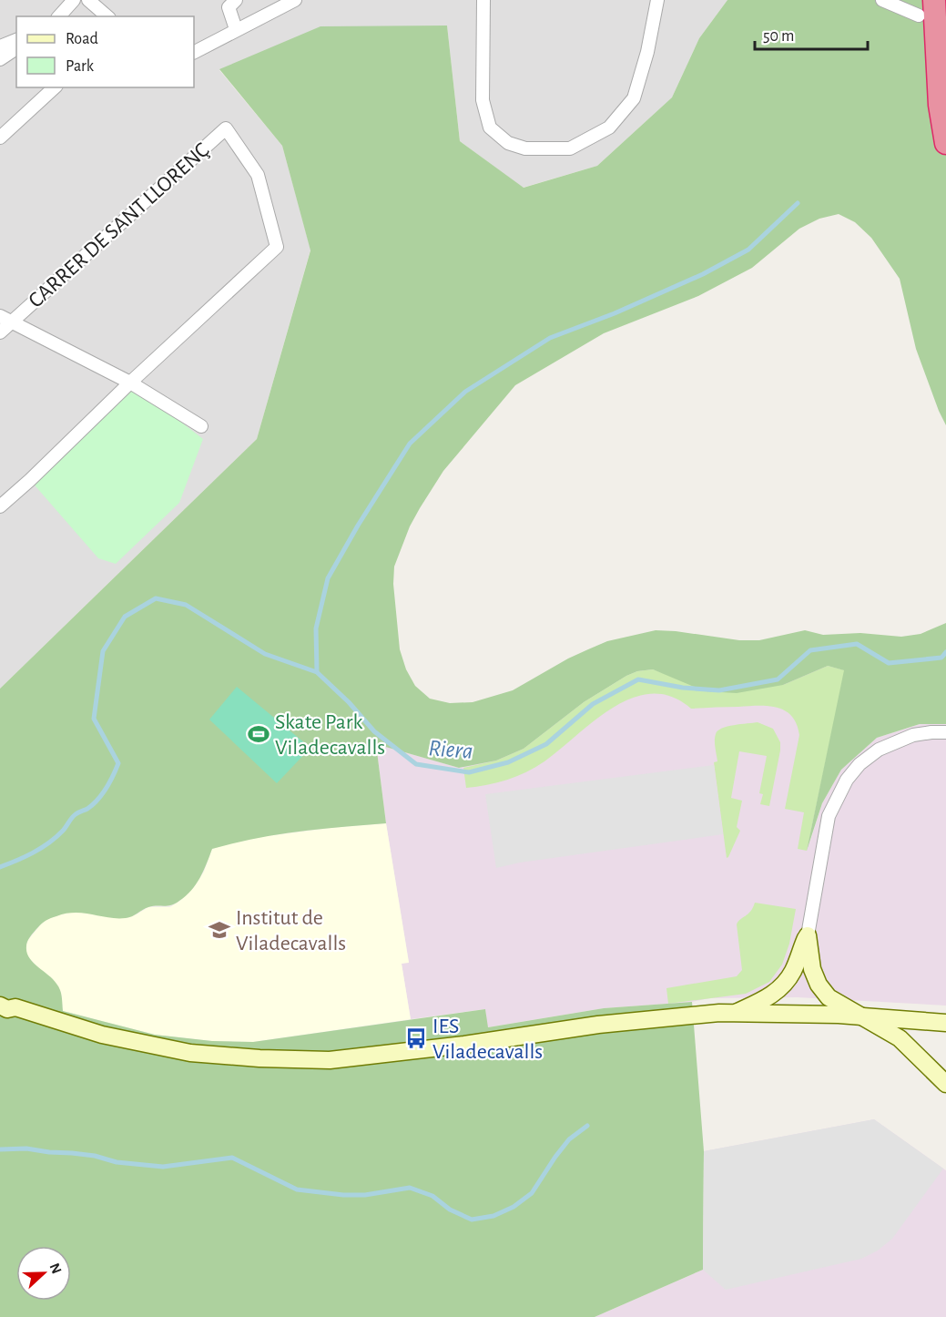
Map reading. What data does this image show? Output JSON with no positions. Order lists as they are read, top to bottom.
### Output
{
  "streets": {
    "street": ["CARRER DE SANT LLORENÇ"]
  },
  "water": ["Riera"],
  "places": {
    "sports": ["Skate Park Viladecavalls"],
    "school or university": ["Institut de Viladecavalls"],
    "bus stop": ["IES Viladecavalls"]
  },
  "legend": ["Road", "Park"],
  "scale_bar": "50 m",
  "north": "right"
}
